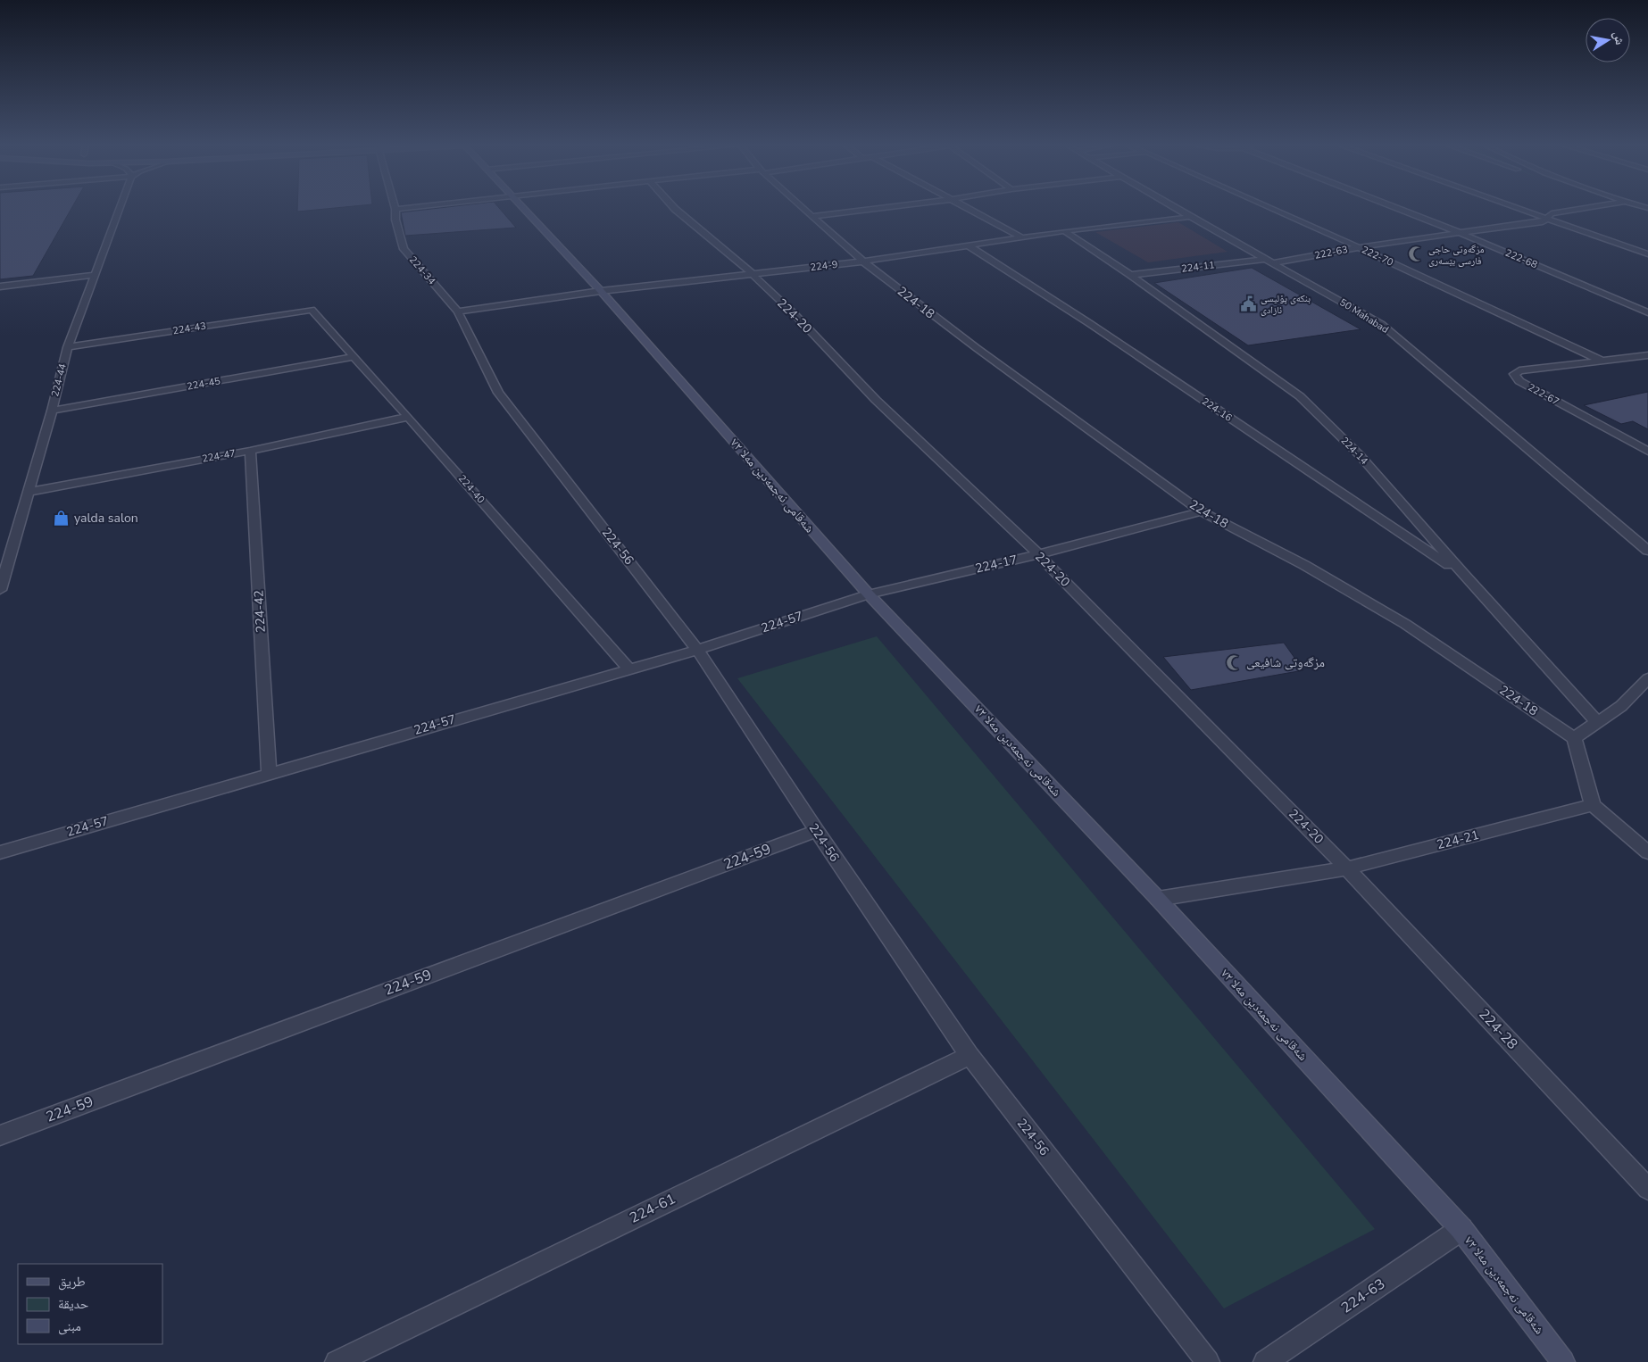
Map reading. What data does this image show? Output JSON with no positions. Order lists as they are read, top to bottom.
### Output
{
  "streets": {
    "main road": ["شەقامی نەجمەدین مەلا ٧٢"],
    "street": [
      "222-63",
      "222-70",
      "222-68",
      "224-9",
      "224-11",
      "224-34",
      "224-18",
      "224-20",
      "50 Mahabad",
      "224-43",
      "224-44",
      "224-45",
      "222-67",
      "224-16",
      "224-14",
      "224-47",
      "224-40",
      "224-56",
      "224-17",
      "224-42",
      "224-57",
      "224-21",
      "224-59",
      "224-28",
      "224-61",
      "224-63"
    ]
  },
  "crossings": [
    ["222-63", "222-70"],
    ["222-63", "222-68"],
    ["222-63", "50 Mahabad"],
    ["222-70", "222-67"],
    ["224-9", "224-34"],
    ["224-9", "224-18"],
    ["224-9", "224-20"],
    ["224-9", "50 Mahabad"],
    ["224-9", "224-16"],
    ["224-9", "224-14"],
    ["224-9", "شەقامی نەجمەدین مەلا ٧٢"],
    ["224-9", "224-56"],
    ["224-11", "50 Mahabad"],
    ["224-11", "224-14"],
    ["224-34", "224-56"],
    ["224-18", "224-17"],
    ["224-20", "224-17"],
    ["224-20", "224-21"],
    ["224-20", "224-28"],
    ["224-43", "224-44"],
    ["224-43", "224-40"],
    ["224-44", "224-45"],
    ["224-44", "224-47"],
    ["224-45", "224-40"],
    ["224-16", "224-14"],
    ["224-47", "224-40"],
    ["224-47", "224-42"],
    ["شەقامی نەجمەدین مەلا ٧٢", "224-17"],
    ["شەقامی نەجمەدین مەلا ٧٢", "224-57"],
    ["شەقامی نەجمەدین مەلا ٧٢", "224-21"],
    ["شەقامی نەجمەدین مەلا ٧٢", "224-63"],
    ["224-40", "224-57"],
    ["224-56", "224-57"],
    ["224-56", "224-59"],
    ["224-56", "224-61"],
    ["224-17", "224-57"],
    ["224-42", "224-57"],
    ["224-21", "224-28"]
  ],
  "places": {
    "mosque": ["مزگەوتی حاجی فارسی بێسەری", "مزگەوتی شافیعی"],
    "public building": ["بنکەی پۆلیسی ئازادی"],
    "shop": ["yalda salon"]
  },
  "legend": ["طريق", "حديقة", "مبنى"],
  "north": "right"
}
